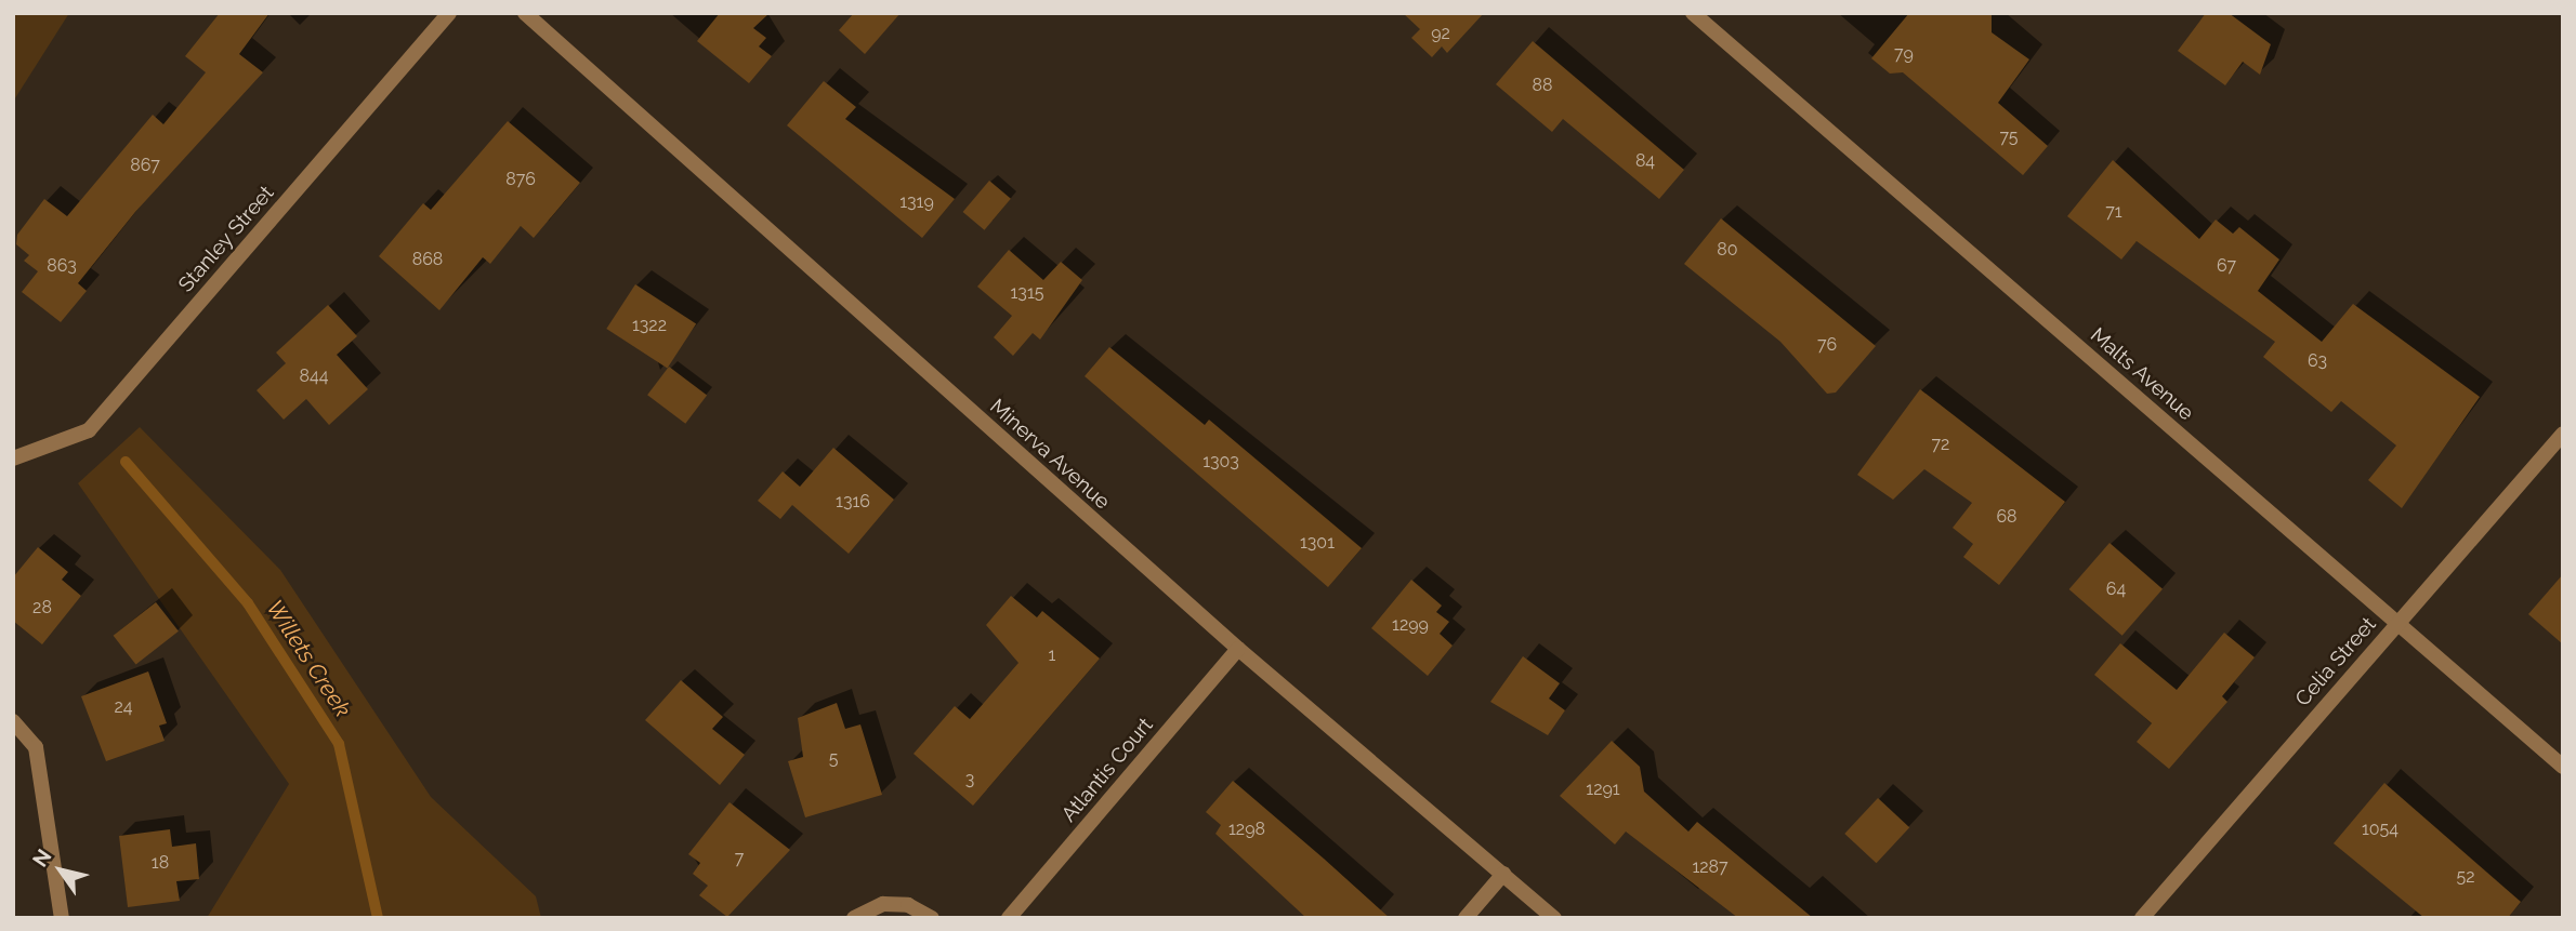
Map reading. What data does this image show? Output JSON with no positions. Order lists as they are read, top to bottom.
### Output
{
  "streets": {
    "street": [
      "Stanley Street",
      "Malts Avenue",
      "Minerva Avenue",
      "Celia Street",
      "Atlantis Court"
    ]
  },
  "crossings": [
    ["Malts Avenue", "Celia Street"],
    ["Minerva Avenue", "Atlantis Court"]
  ],
  "water": ["Willets Creek"],
  "house_numbers": [
    "92",
    "79",
    "88",
    "75",
    "84",
    "867",
    "876",
    "1319",
    "71",
    "80",
    "868",
    "863",
    "67",
    "1315",
    "1322",
    "76",
    "63",
    "844",
    "72",
    "1303",
    "1316",
    "68",
    "1301",
    "64",
    "28",
    "1299",
    "1",
    "24",
    "5",
    "3",
    "1291",
    "1298",
    "1054",
    "7",
    "18",
    "1287",
    "52"
  ],
  "north": "top left"
}
